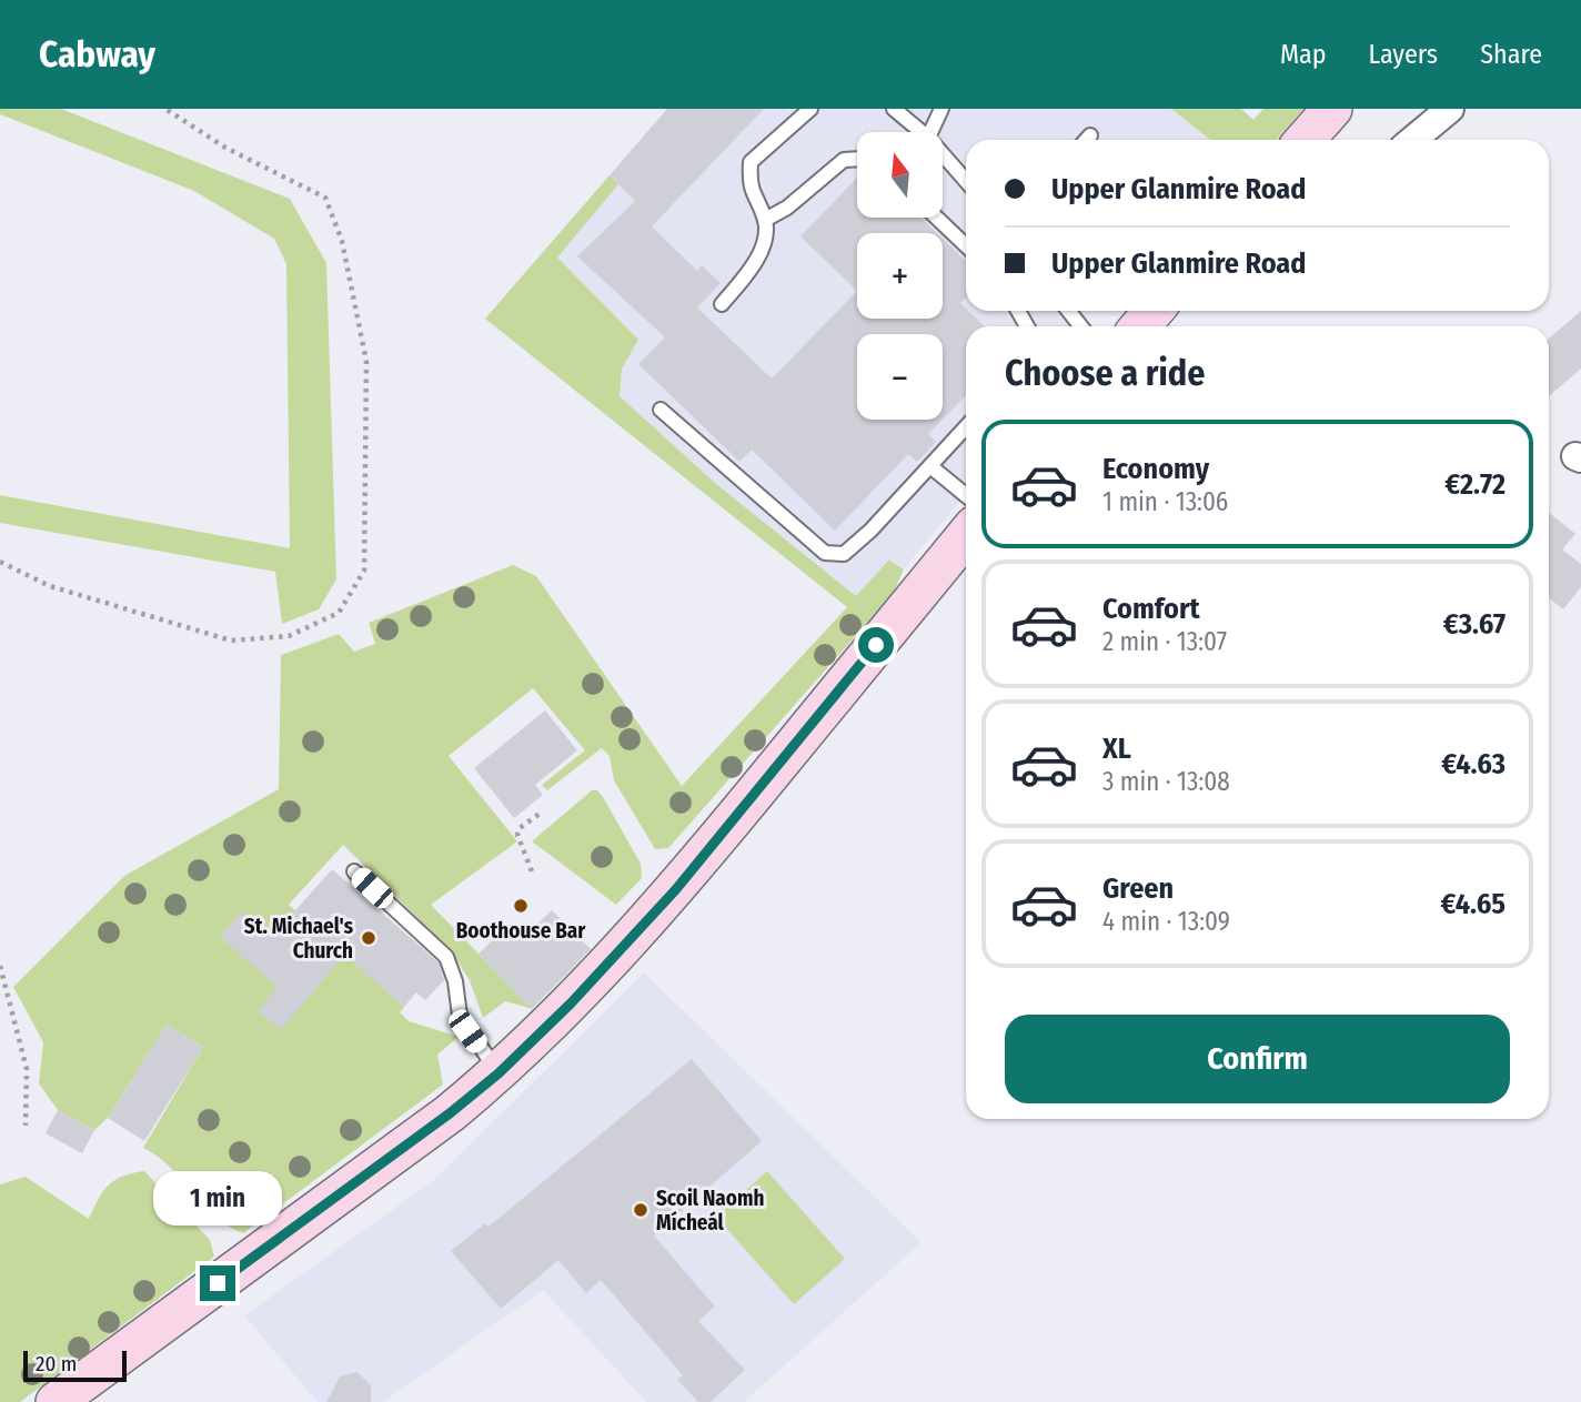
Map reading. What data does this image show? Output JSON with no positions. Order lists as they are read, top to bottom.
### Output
{
  "places": ["Boothouse Bar", "St. Michael's Church", "Scoil Naomh Mícheál"],
  "scale_bar": "20 m",
  "north": "top",
  "page": {
    "header": "Cabway",
    "nav": ["Map", "Layers", "Share"],
    "map_buttons": ["+", "−"],
    "banner": ["Upper Glanmire Road", "Upper Glanmire Road"],
    "heading": "Choose a ride",
    "list": [
      {
        "name": "Economy",
        "note": "1 min · 13:06",
        "value": "€2.72"
      },
      {
        "name": "Comfort",
        "note": "2 min · 13:07",
        "value": "€3.67"
      },
      {
        "name": "XL",
        "note": "3 min · 13:08",
        "value": "€4.63"
      },
      {
        "name": "Green",
        "note": "4 min · 13:09",
        "value": "€4.65"
      }
    ],
    "buttons": "Confirm",
    "bubble": "1 min",
    "scale": "20 m"
  }
}
